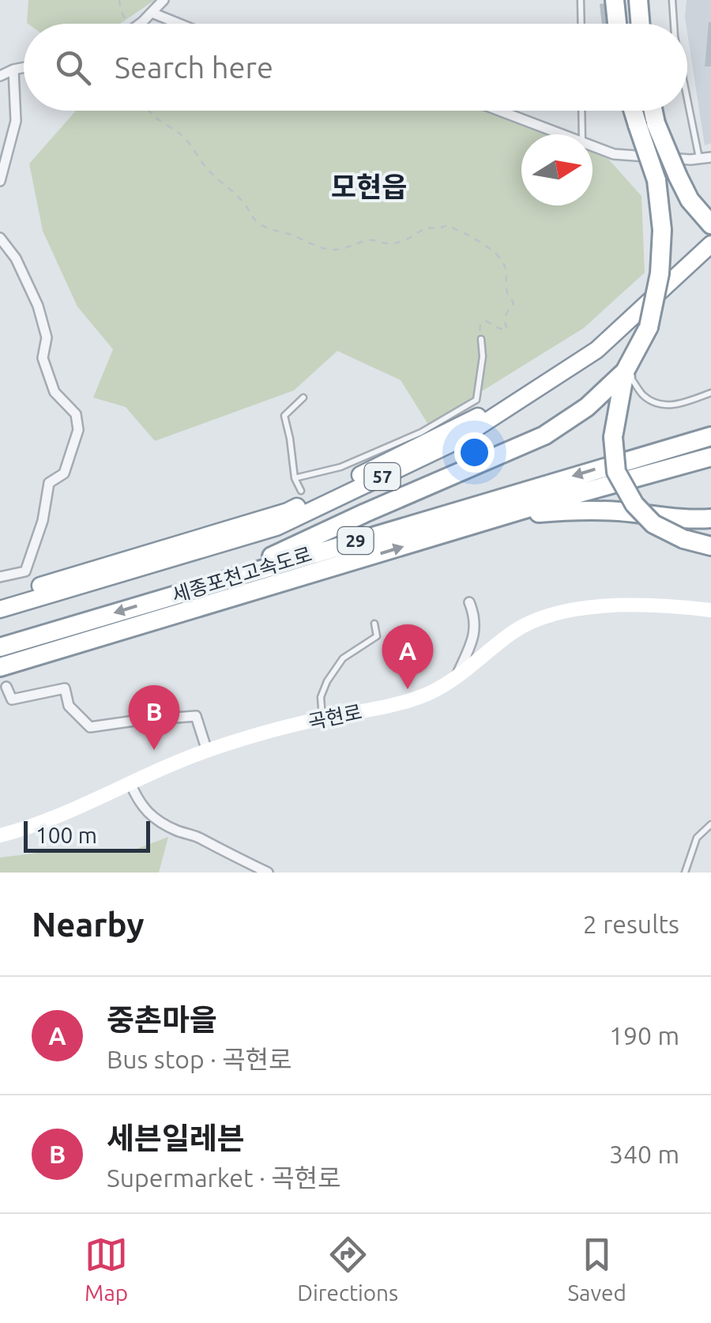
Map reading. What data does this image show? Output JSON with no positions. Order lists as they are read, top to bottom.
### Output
{
  "streets": {
    "highway": ["57", "29", "세종포천고속도로"],
    "main road": ["곡현로"]
  },
  "districts": ["모현읍"],
  "scale_bar": "100 m",
  "north": "right",
  "page": {
    "search": "Search here",
    "pins": ["A", "B"],
    "scale": "100 m",
    "heading": ["Nearby", "2 results"],
    "list": [
      {
        "mark": "A",
        "name": "중촌마을",
        "note": "Bus stop · 곡현로",
        "value": "190 m"
      },
      {
        "mark": "B",
        "name": "세븐일레븐",
        "note": "Supermarket · 곡현로",
        "value": "340 m"
      }
    ],
    "nav": ["Map", "Directions", "Saved"]
  }
}
